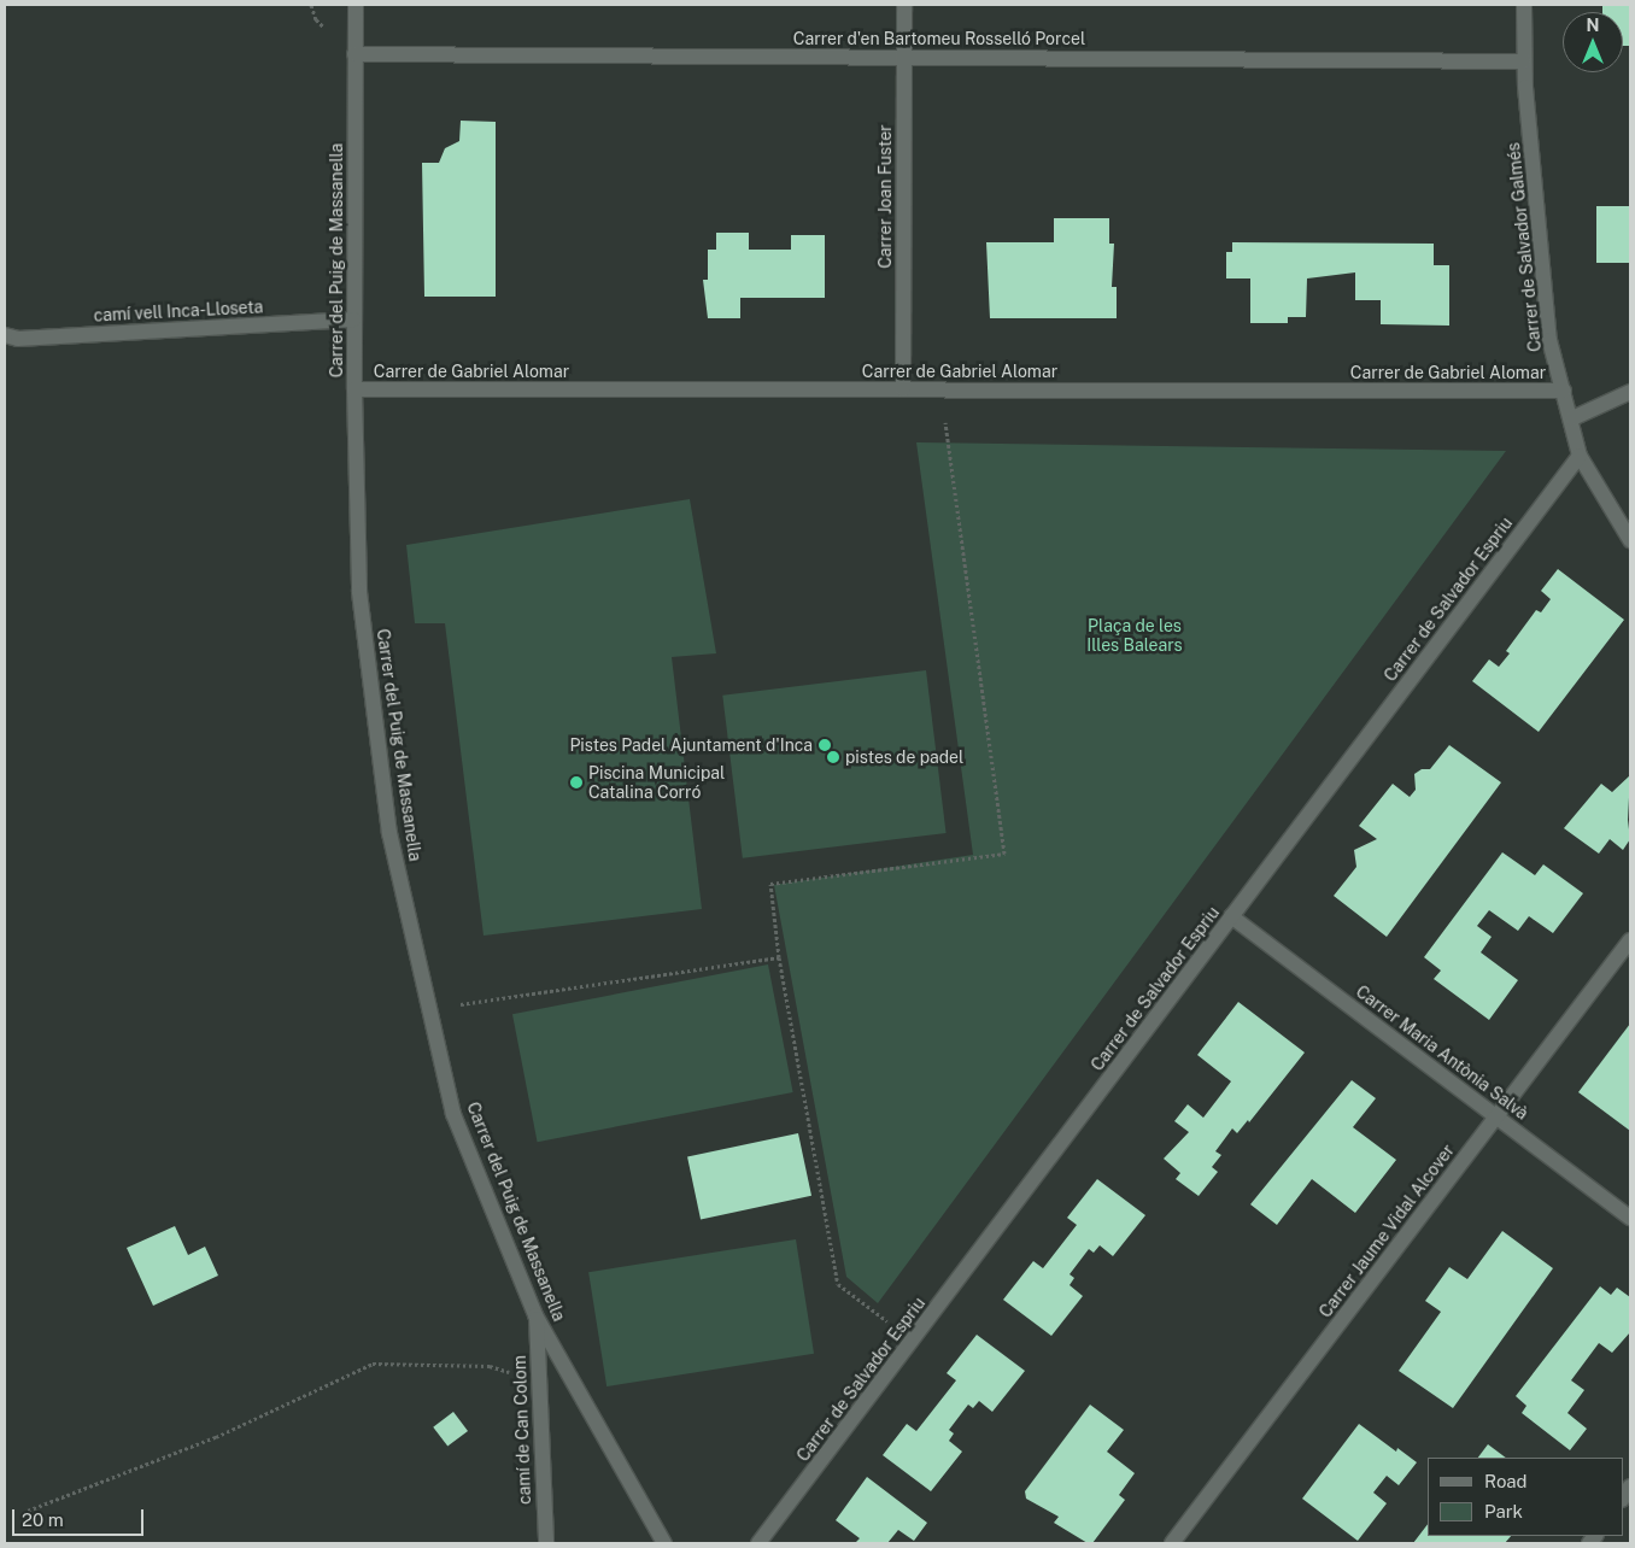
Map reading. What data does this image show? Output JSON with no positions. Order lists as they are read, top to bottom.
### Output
{
  "streets": {
    "street": [
      "Carrer d'en Bartomeu Rosselló Porcel",
      "Carrer Joan Fuster",
      "Carrer de Salvador Galmés",
      "Carrer del Puig de Massanella",
      "camí vell Inca-Lloseta",
      "Carrer de Gabriel Alomar",
      "Carrer de Salvador Espriu",
      "Carrer Maria Antònia Salvà",
      "Carrer Jaume Vidal Alcover",
      "camí de Can Colom"
    ]
  },
  "crossings": [
    ["Carrer d'en Bartomeu Rosselló Porcel", "Carrer Joan Fuster"],
    ["Carrer d'en Bartomeu Rosselló Porcel", "Carrer de Salvador Galmés"],
    ["Carrer d'en Bartomeu Rosselló Porcel", "Carrer del Puig de Massanella"],
    ["Carrer Joan Fuster", "Carrer de Gabriel Alomar"],
    ["Carrer de Salvador Galmés", "Carrer de Gabriel Alomar"],
    ["Carrer de Salvador Galmés", "Carrer de Salvador Espriu"],
    ["Carrer del Puig de Massanella", "camí vell Inca-Lloseta"],
    ["Carrer del Puig de Massanella", "Carrer de Gabriel Alomar"],
    ["Carrer del Puig de Massanella", "camí de Can Colom"],
    ["Carrer de Salvador Espriu", "Carrer Maria Antònia Salvà"],
    ["Carrer Maria Antònia Salvà", "Carrer Jaume Vidal Alcover"]
  ],
  "parks": ["Plaça de les Illes Balears"],
  "places": ["Pistes Padel Ajuntament d'Inca", "pistes de padel", "Piscina Municipal Catalina Corró"],
  "legend": ["Road", "Park"],
  "scale_bar": "20 m",
  "north": "top"
}
